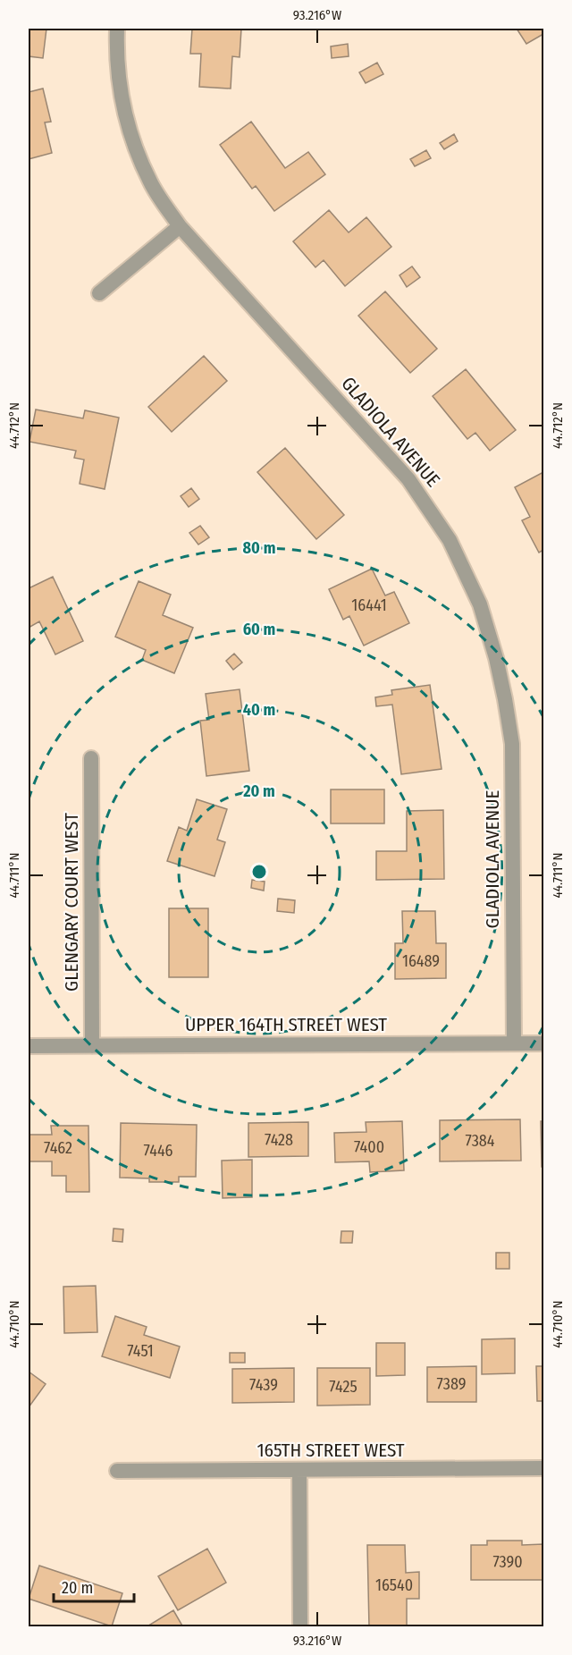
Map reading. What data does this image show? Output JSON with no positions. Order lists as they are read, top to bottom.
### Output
{
  "streets": {
    "street": [
      "GLADIOLA AVENUE",
      "GLENGARY COURT WEST",
      "UPPER 164TH STREET WEST",
      "165TH STREET WEST"
    ]
  },
  "crossings": [
    ["GLADIOLA AVENUE", "UPPER 164TH STREET WEST"],
    ["GLENGARY COURT WEST", "UPPER 164TH STREET WEST"]
  ],
  "house_numbers": [
    "16441",
    "16489",
    "7428",
    "7384",
    "7400",
    "7462",
    "7446",
    "7451",
    "7389",
    "7439",
    "7425",
    "7390",
    "16540"
  ],
  "scale_bar": "20 m",
  "coordinates": [
    "93.216°W",
    "44.712°N",
    "44.711°N",
    "44.710°N"
  ],
  "rings": [
    "80 m",
    "60 m",
    "40 m",
    "20 m"
  ]
}
